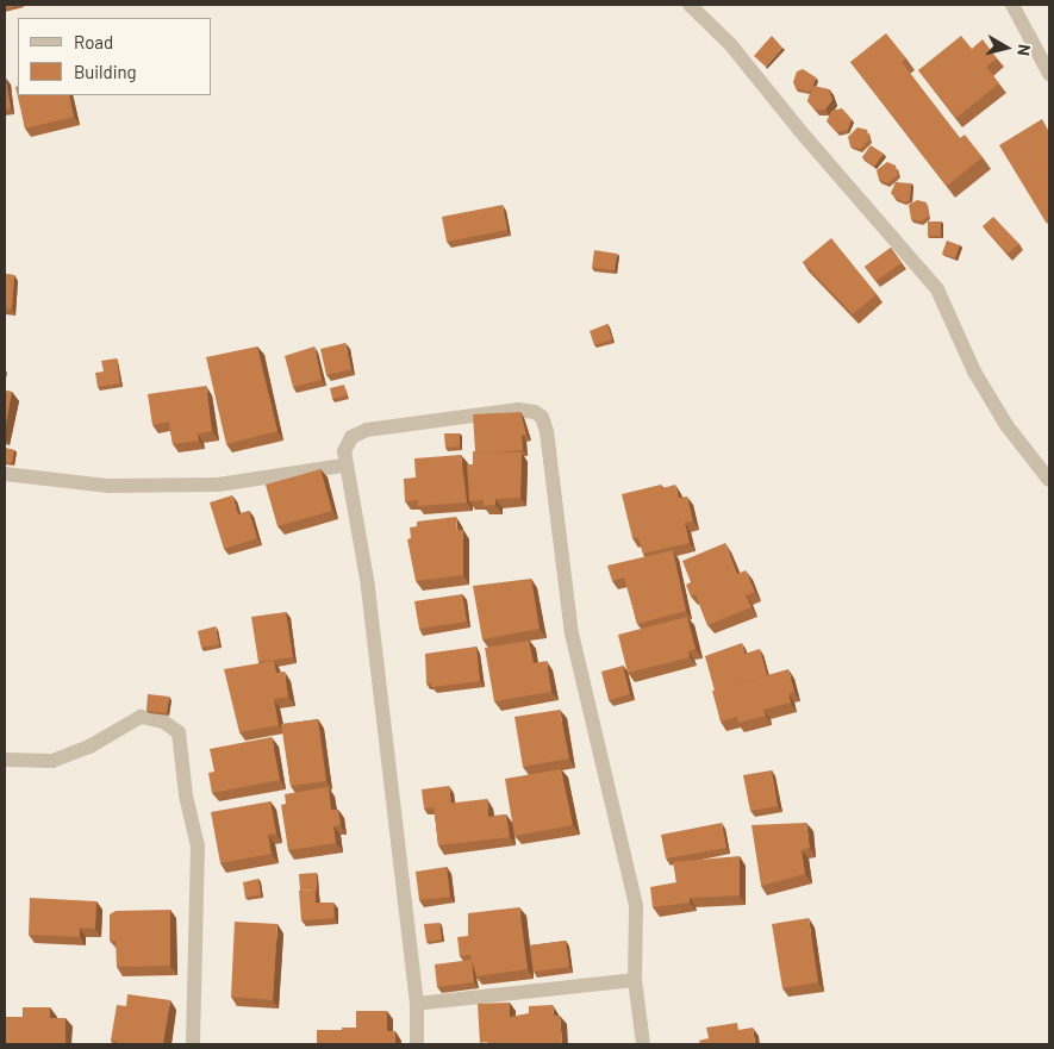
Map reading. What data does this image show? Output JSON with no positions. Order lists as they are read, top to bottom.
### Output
{
  "legend": ["Road", "Building"],
  "north": "right"
}
